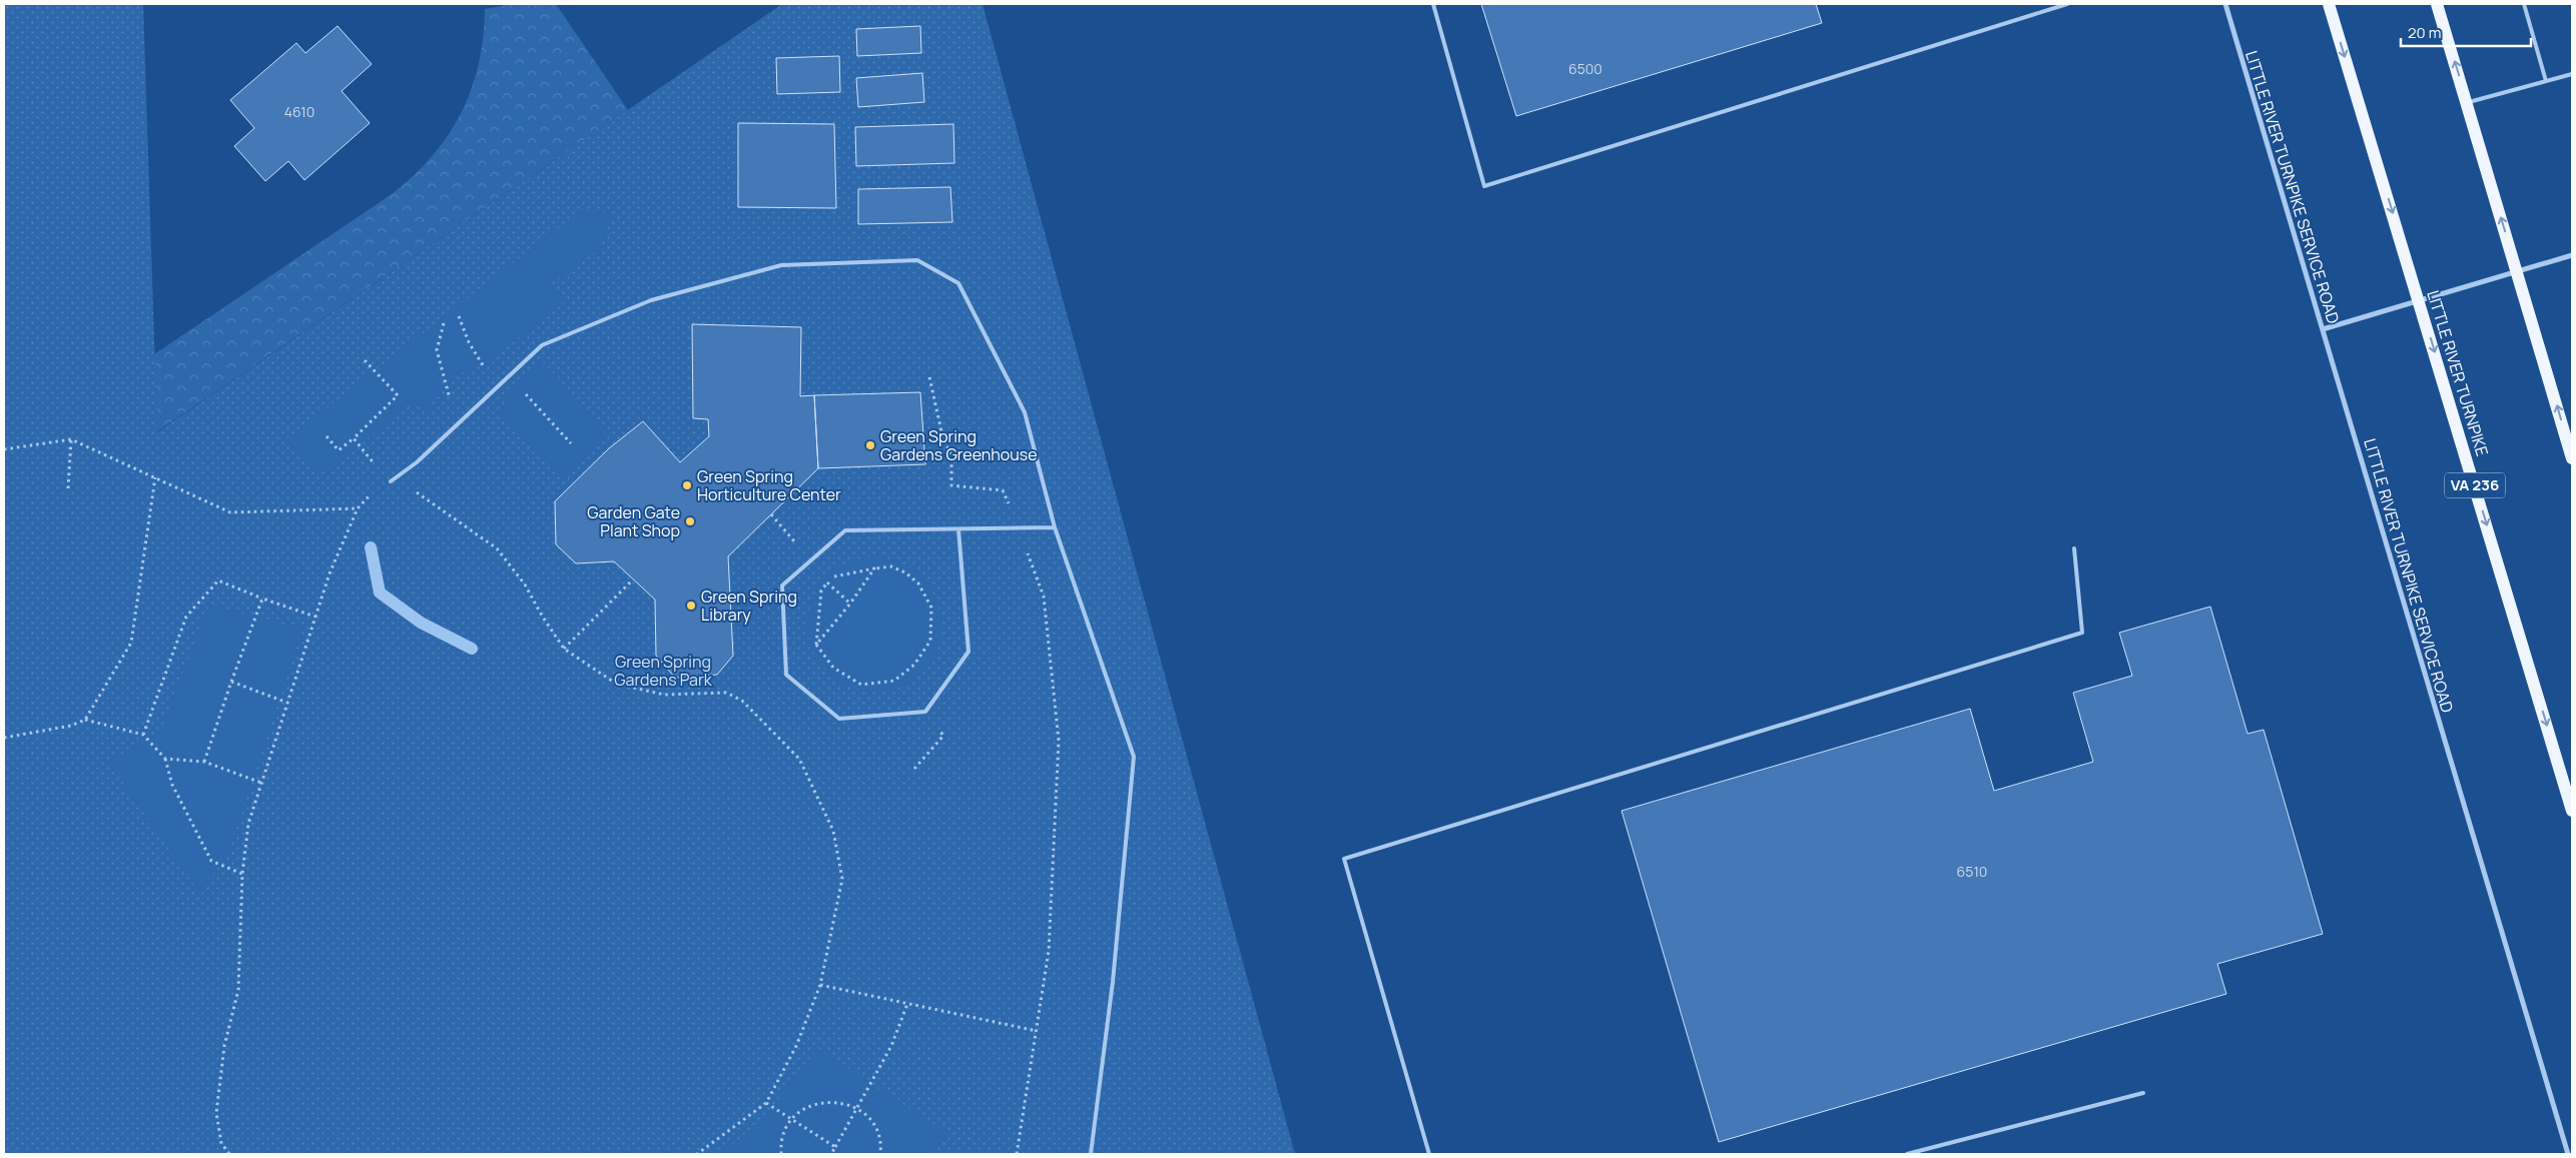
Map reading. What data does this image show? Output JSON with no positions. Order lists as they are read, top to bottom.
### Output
{
  "streets": {
    "main road": ["LITTLE RIVER TURNPIKE", "VA 236"],
    "street": ["LITTLE RIVER TURNPIKE SERVICE ROAD"]
  },
  "parks": ["Green Spring Gardens Park"],
  "places": [
    "Green Spring Gardens Greenhouse",
    "Green Spring Horticulture Center",
    "Garden Gate Plant Shop",
    "Green Spring Library"
  ],
  "house_numbers": ["6500", "4610", "6510"],
  "scale_bar": "20 m"
}
